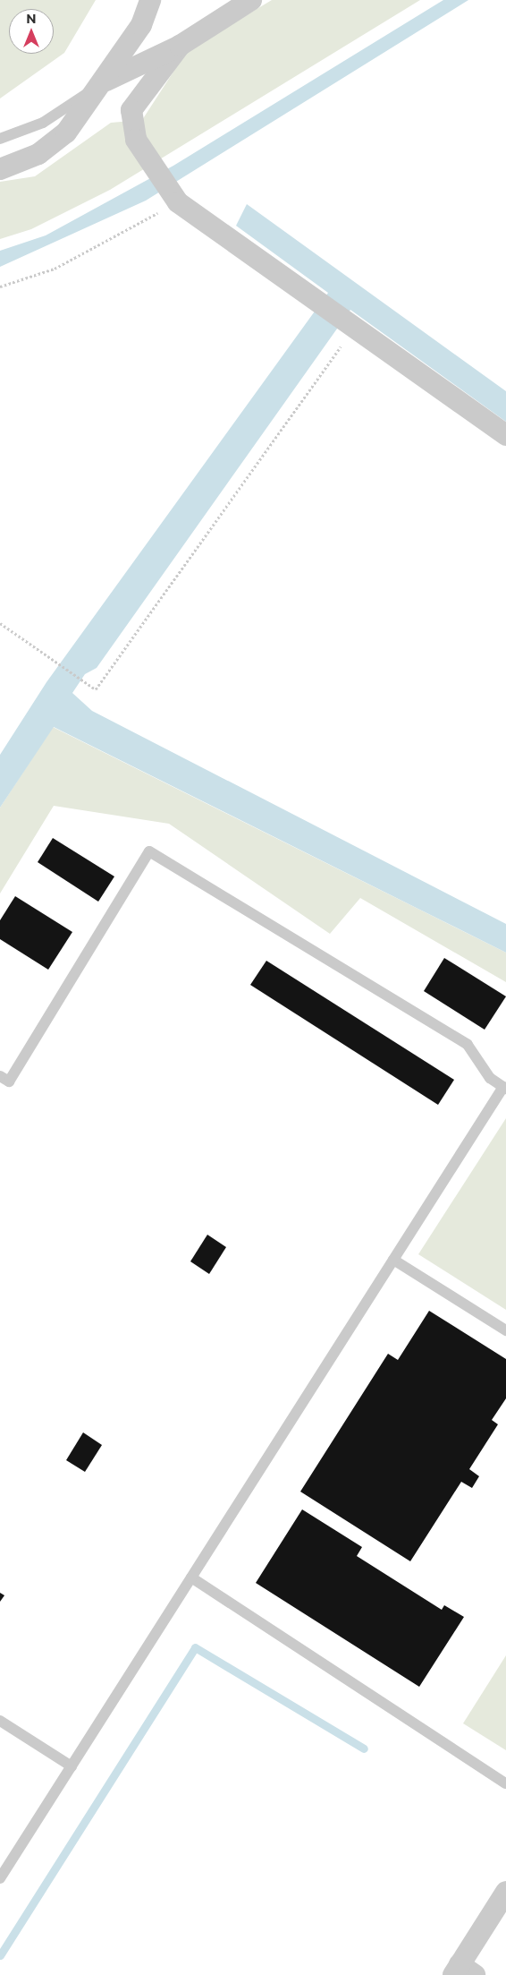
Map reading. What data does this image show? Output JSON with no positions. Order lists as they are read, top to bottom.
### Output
{
  "north": "top"
}
